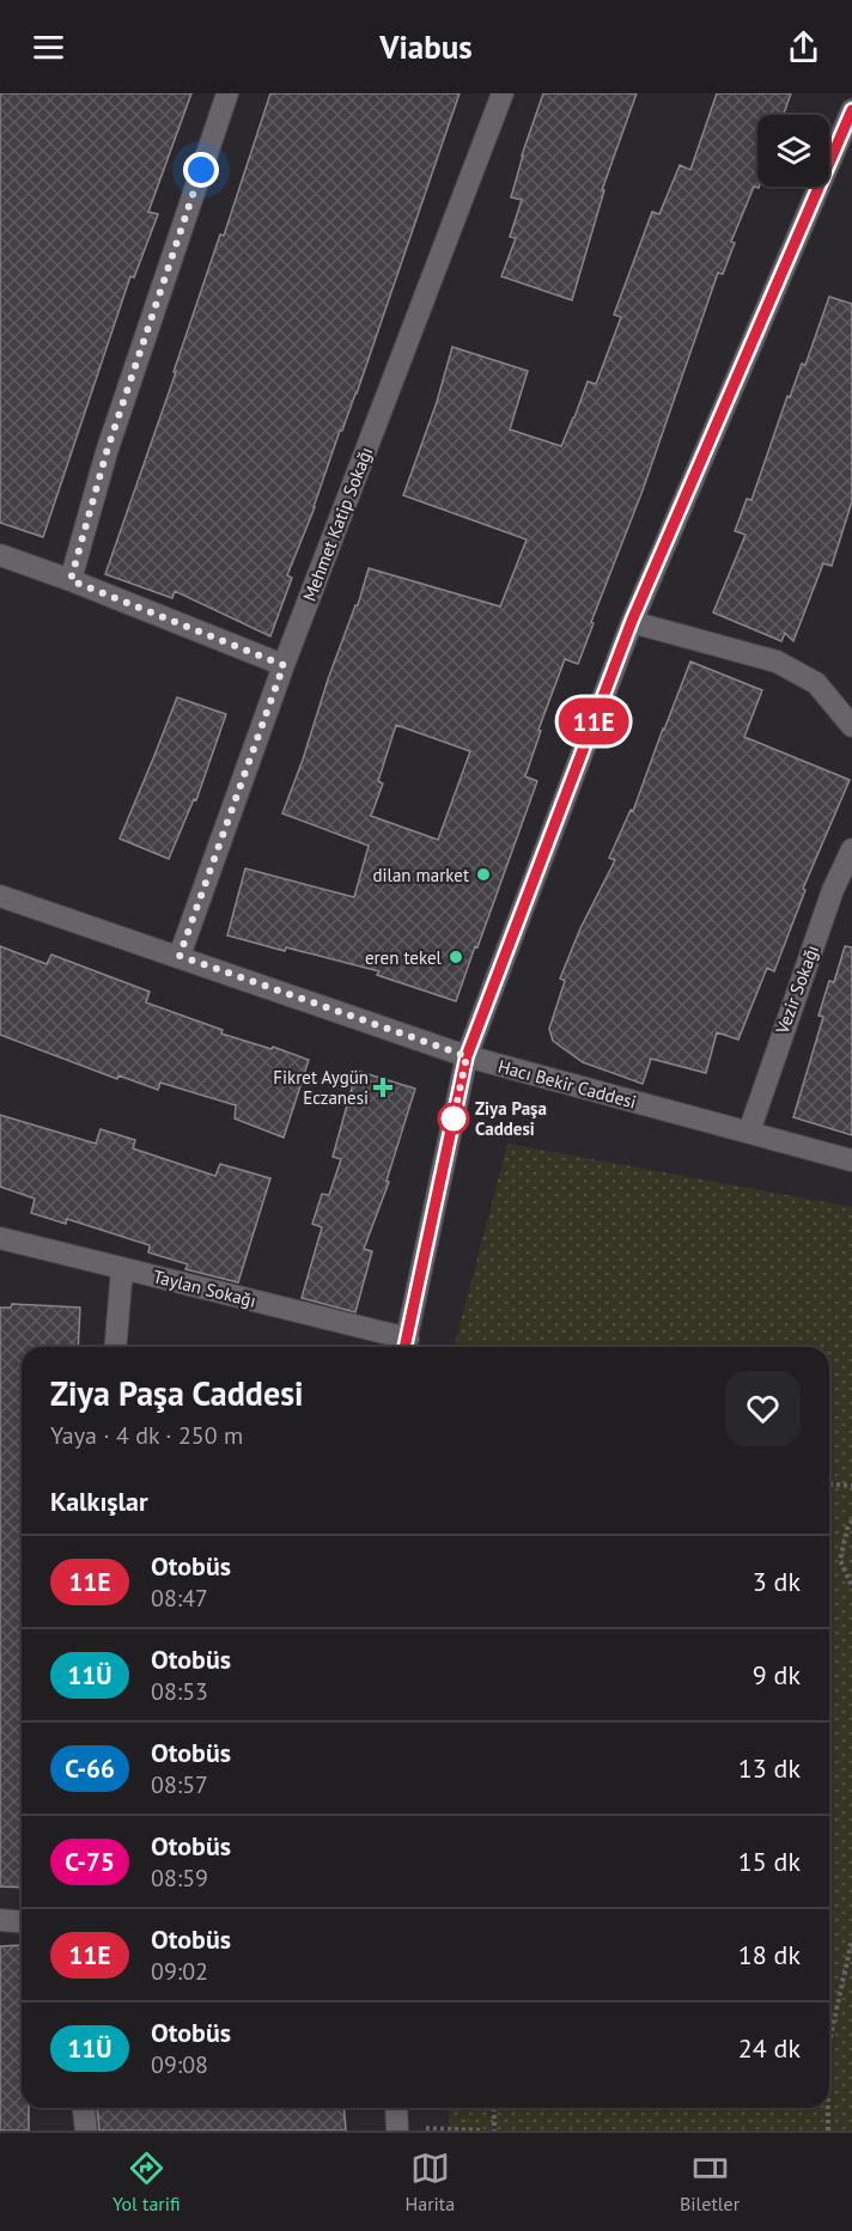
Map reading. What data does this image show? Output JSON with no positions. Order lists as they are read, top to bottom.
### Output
{
  "streets": {
    "street": [
      "Mehmet Katip Sokağı",
      "Vezir Sokağı",
      "Hacı Bekir Caddesi",
      "Taylan Sokağı"
    ]
  },
  "crossings": [
    ["Mehmet Katip Sokağı", "Hacı Bekir Caddesi"],
    ["Vezir Sokağı", "Hacı Bekir Caddesi"]
  ],
  "places": {
    "other": ["dilan market", "eren tekel", "Ziya Paşa Caddesi"],
    "health": ["Fikret Aygün Eczanesi"]
  },
  "lines": ["bus line 11E"],
  "page": {
    "header": "Viabus",
    "on_map": "11E",
    "heading": [
      ["Ziya Paşa Caddesi", "Yaya · 4 dk · 250 m"],
      "Kalkışlar"
    ],
    "list": [
      {
        "mark": "11E",
        "name": "Otobüs",
        "note": "08:47",
        "value": "3 dk"
      },
      {
        "mark": "11Ü",
        "name": "Otobüs",
        "note": "08:53",
        "value": "9 dk"
      },
      {
        "mark": "C-66",
        "name": "Otobüs",
        "note": "08:57",
        "value": "13 dk"
      },
      {
        "mark": "C-75",
        "name": "Otobüs",
        "note": "08:59",
        "value": "15 dk"
      },
      {
        "mark": "11E",
        "name": "Otobüs",
        "note": "09:02",
        "value": "18 dk"
      },
      {
        "mark": "11Ü",
        "name": "Otobüs",
        "note": "09:08",
        "value": "24 dk"
      }
    ],
    "tabs": ["Yol tarifi", "Harita", "Biletler"]
  }
}
